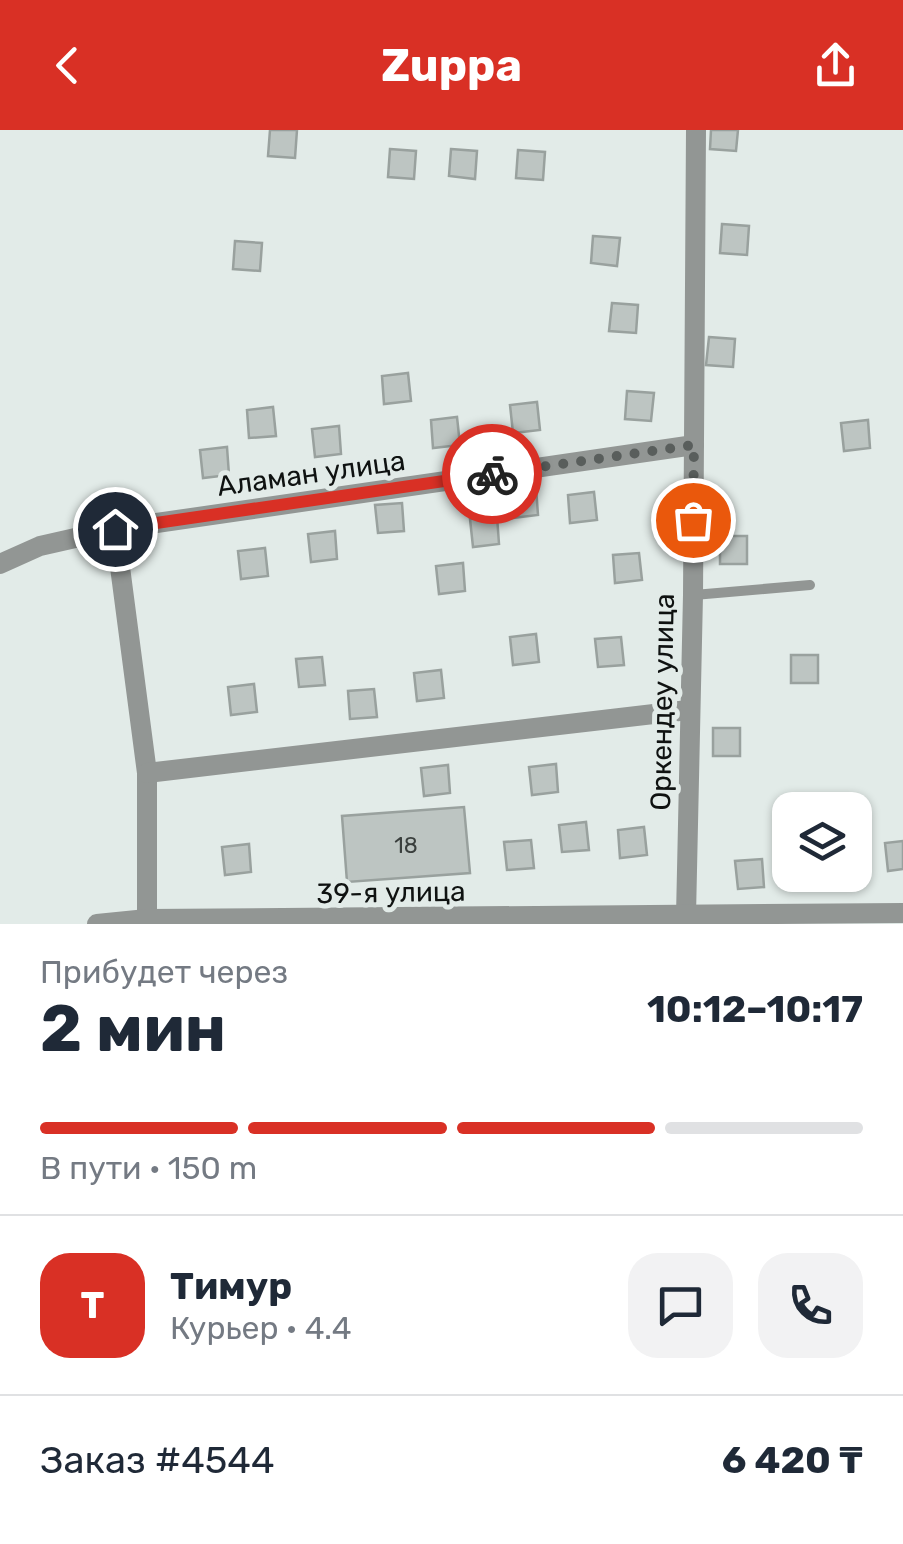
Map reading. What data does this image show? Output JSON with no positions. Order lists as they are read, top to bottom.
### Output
{
  "streets": {
    "street": ["Аламан улица", "Оркендеу улица", "39-я улица"]
  },
  "crossings": [
    ["Аламан улица", "Оркендеу улица"],
    ["Оркендеу улица", "39-я улица"]
  ],
  "house_numbers": ["18"],
  "page": {
    "header": "Zuppa",
    "heading": ["2 мин", "Прибудет через", "10:12–10:17"],
    "panel": [
      "Тимур",
      "Курьер · 4.4",
      "Заказ #4544",
      "6 420 ₸"
    ],
    "bar": "В пути · 150 m",
    "round": "Т"
  }
}
